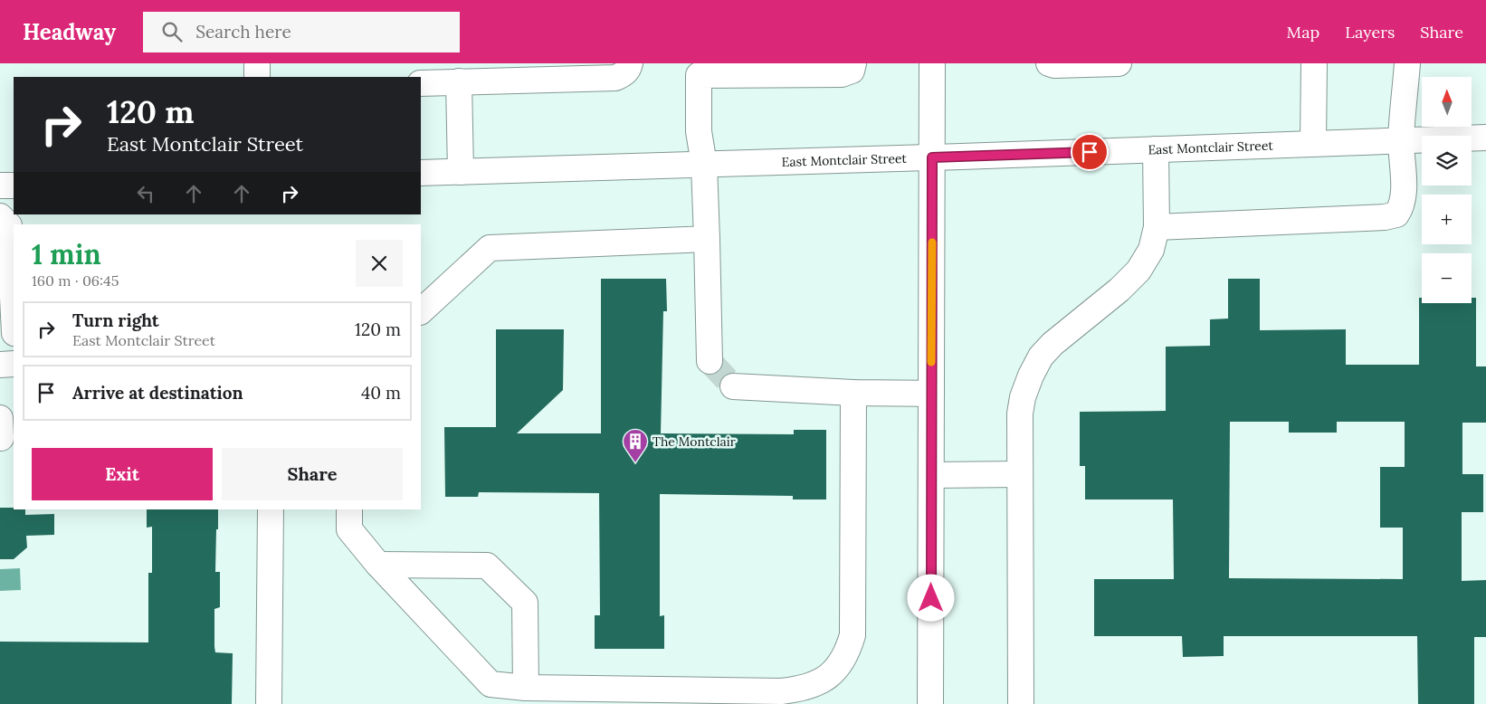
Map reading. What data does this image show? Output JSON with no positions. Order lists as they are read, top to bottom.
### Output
{
  "streets": {
    "street": ["East Montclair Street"]
  },
  "places": {
    "building": ["The Montclair"]
  },
  "north": "top",
  "page": {
    "header": "Headway",
    "search": "Search here",
    "nav": ["Map", "Layers", "Share"],
    "map_buttons": ["+", "−"],
    "turn": ["120 m", "East Montclair Street"],
    "heading": ["1 min", "160 m · 06:45"],
    "list": [
      {
        "name": "Turn right",
        "note": "East Montclair Street",
        "value": "120 m"
      },
      {
        "name": "Arrive at destination",
        "value": "40 m"
      }
    ],
    "buttons": ["Exit", "Share"]
  }
}
